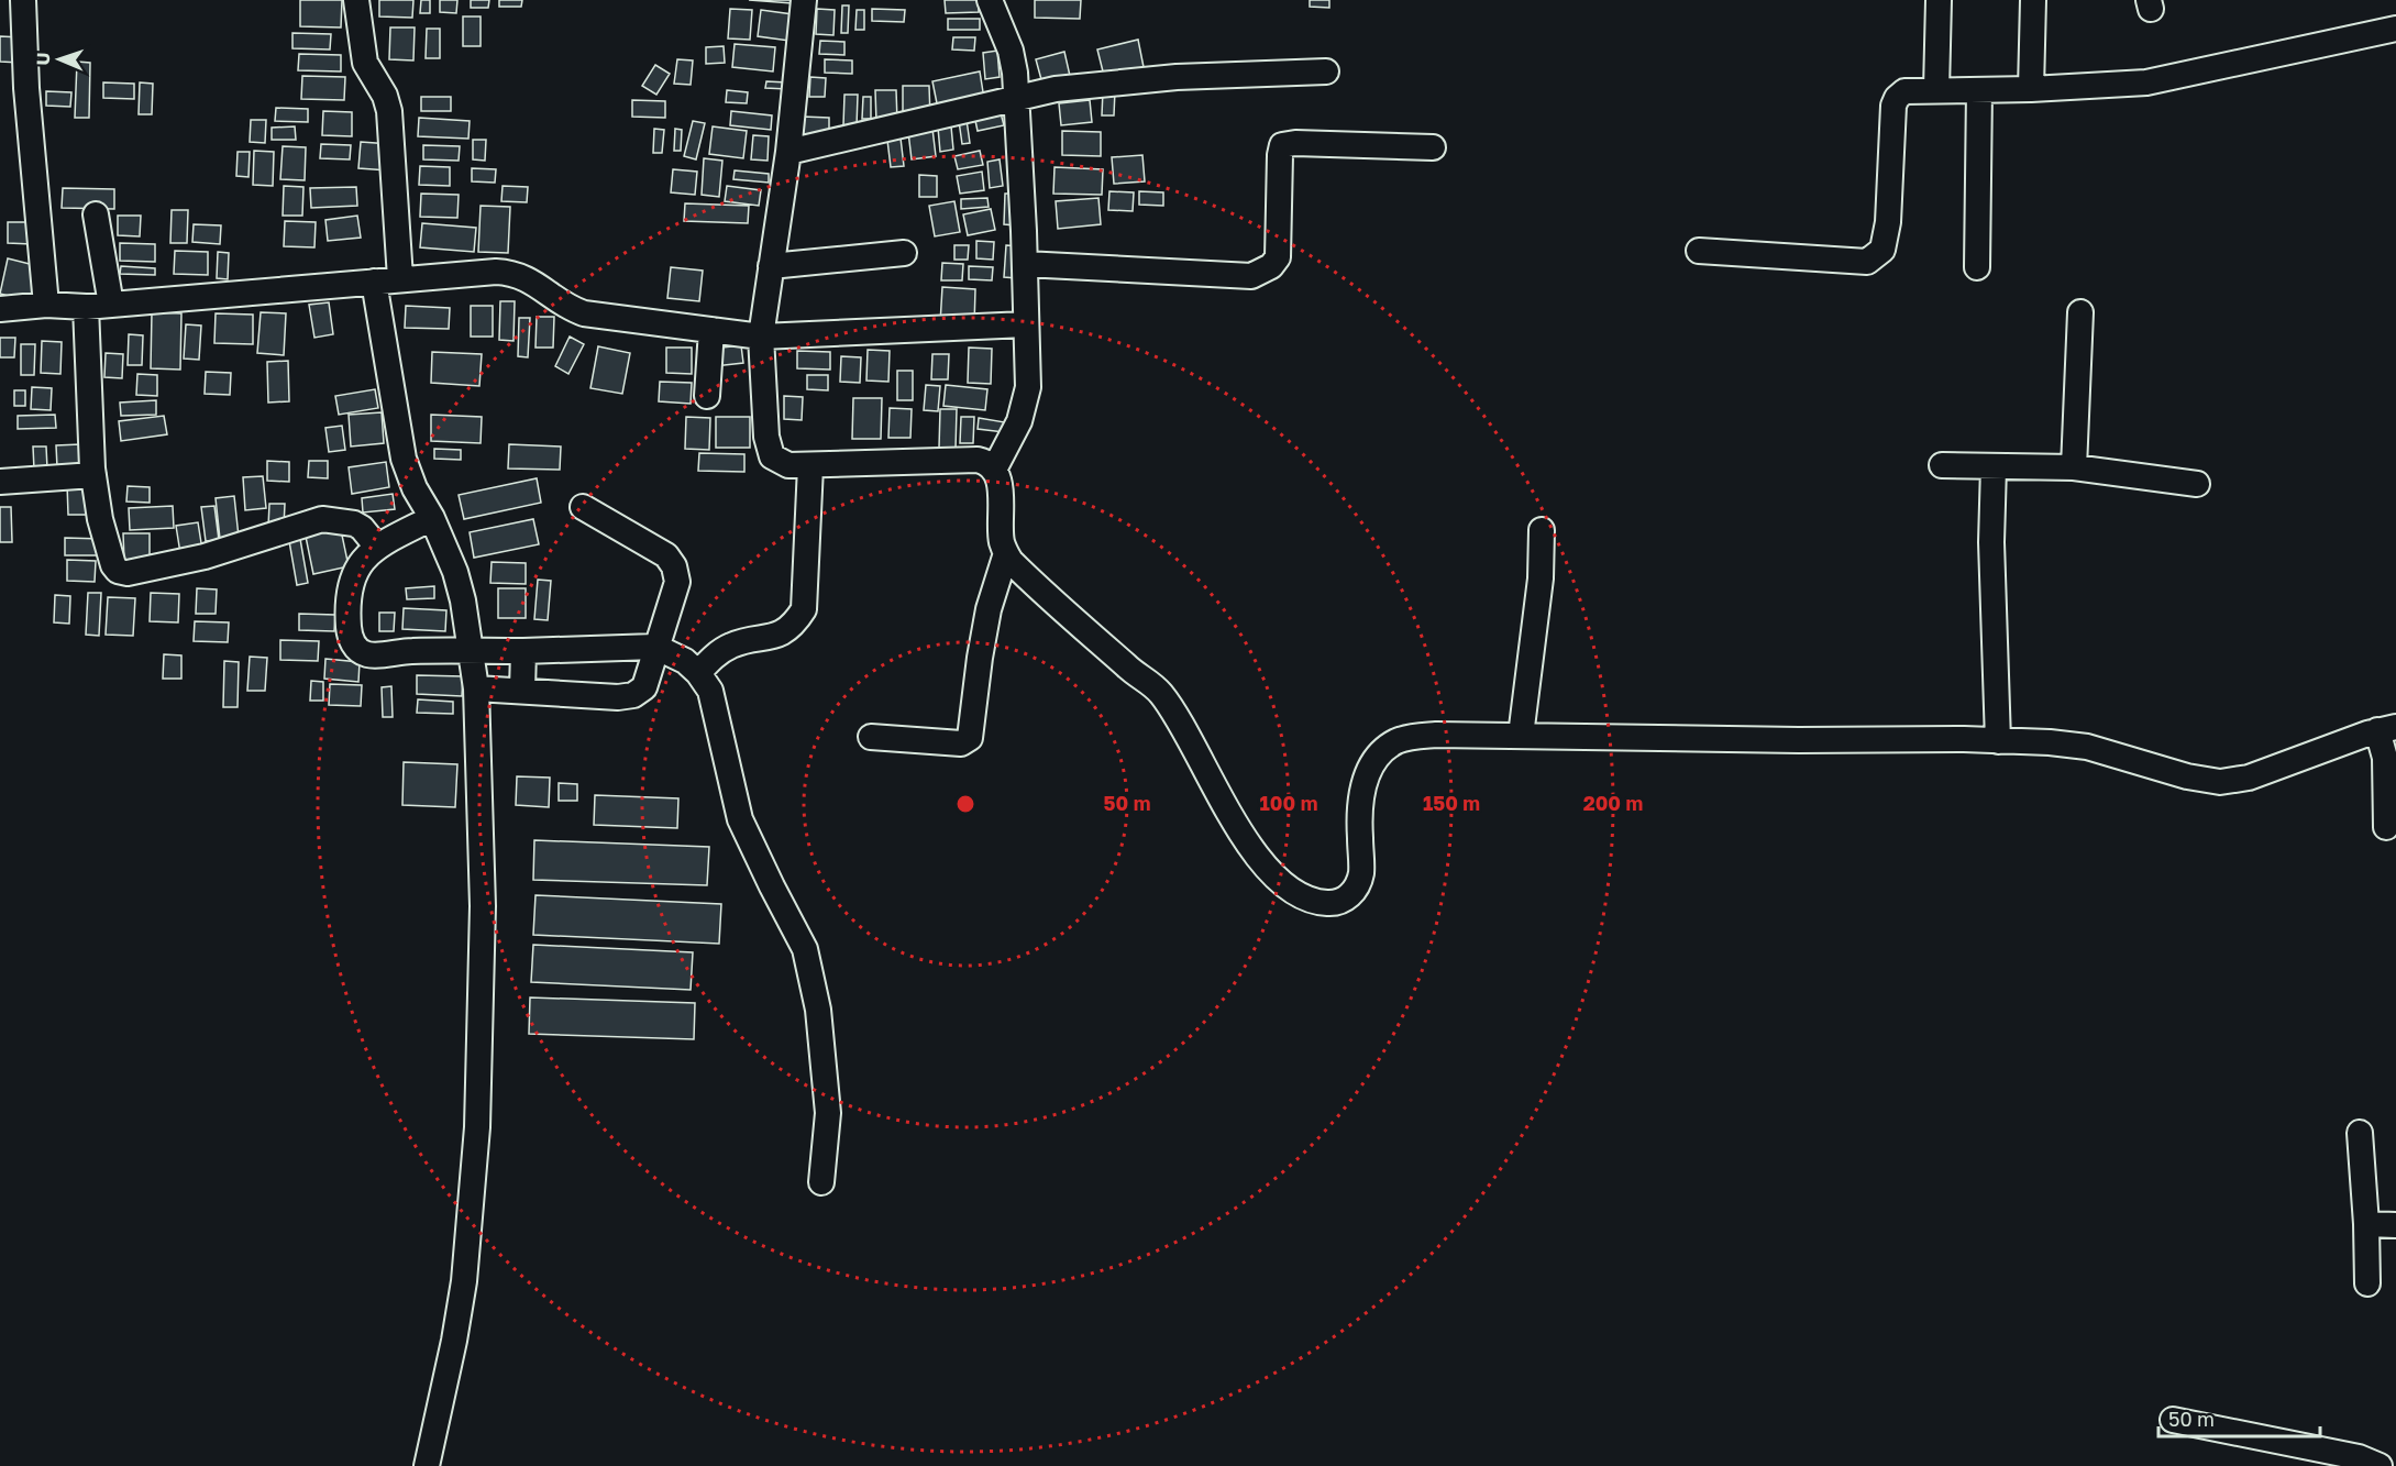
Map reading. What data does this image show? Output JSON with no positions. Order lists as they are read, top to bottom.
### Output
{
  "scale_bar": "50 m",
  "north": "left",
  "rings": [
    "50 m",
    "100 m",
    "150 m",
    "200 m"
  ]
}
